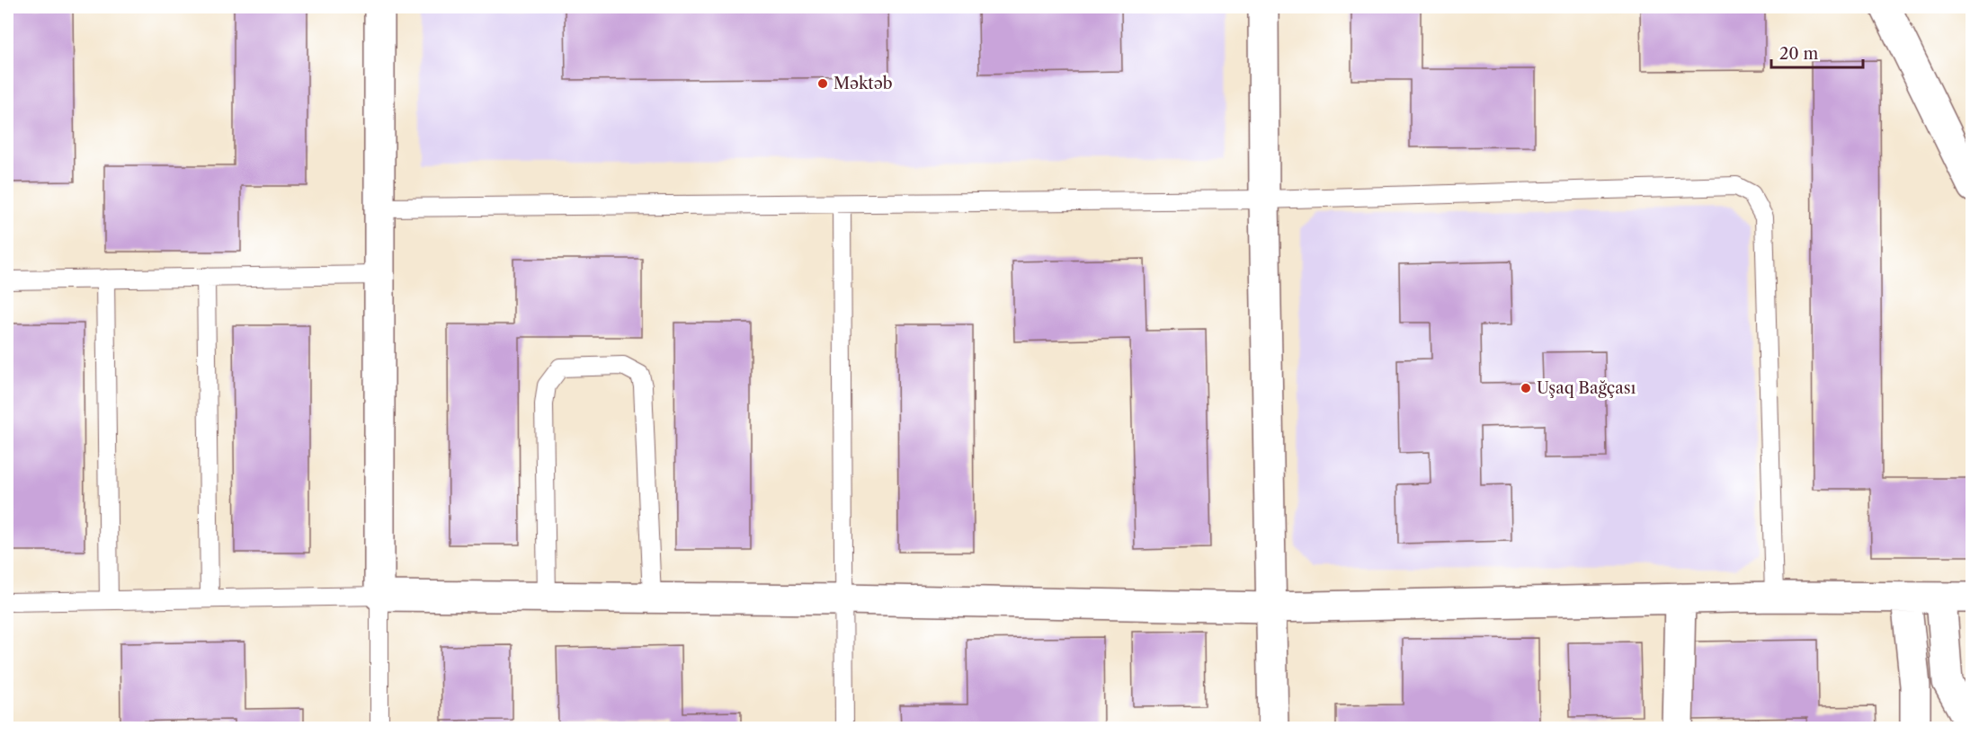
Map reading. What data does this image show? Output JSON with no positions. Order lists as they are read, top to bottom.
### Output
{
  "places": ["Məktəb", "Uşaq Bağçası"],
  "scale_bar": "20 m"
}
